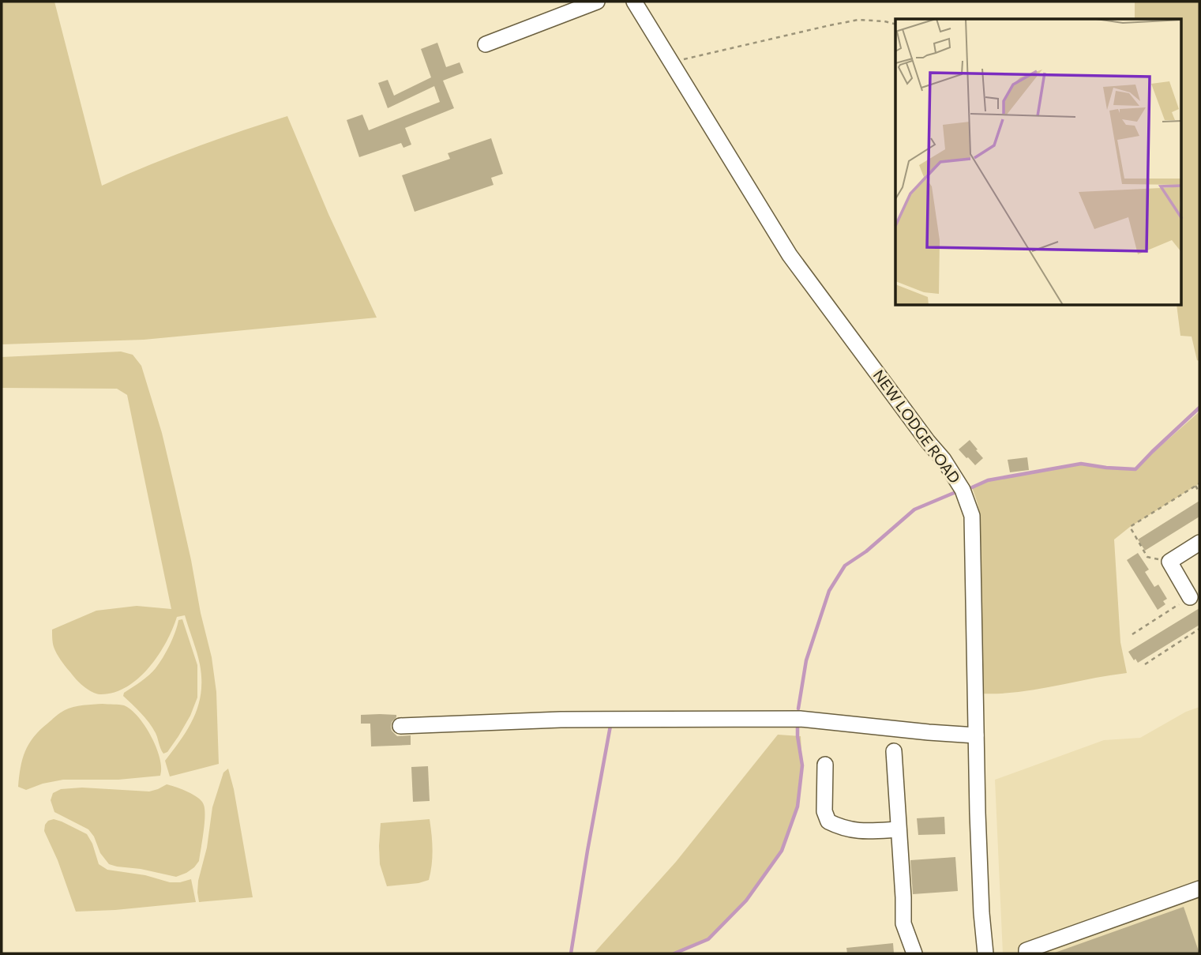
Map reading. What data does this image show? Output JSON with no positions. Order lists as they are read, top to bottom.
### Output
{
  "streets": {
    "street": ["NEW LODGE ROAD"]
  }
}
